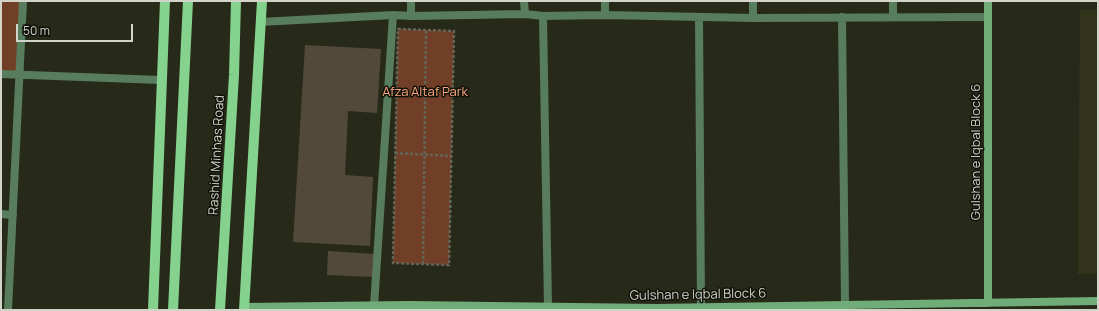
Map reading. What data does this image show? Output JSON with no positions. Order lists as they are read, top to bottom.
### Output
{
  "streets": {
    "main road": ["Rashid Minhas Road"],
    "street": ["Gulshan e Iqbal Block 6"]
  },
  "parks": ["Afza Altaf Park"],
  "scale_bar": "50 m"
}
